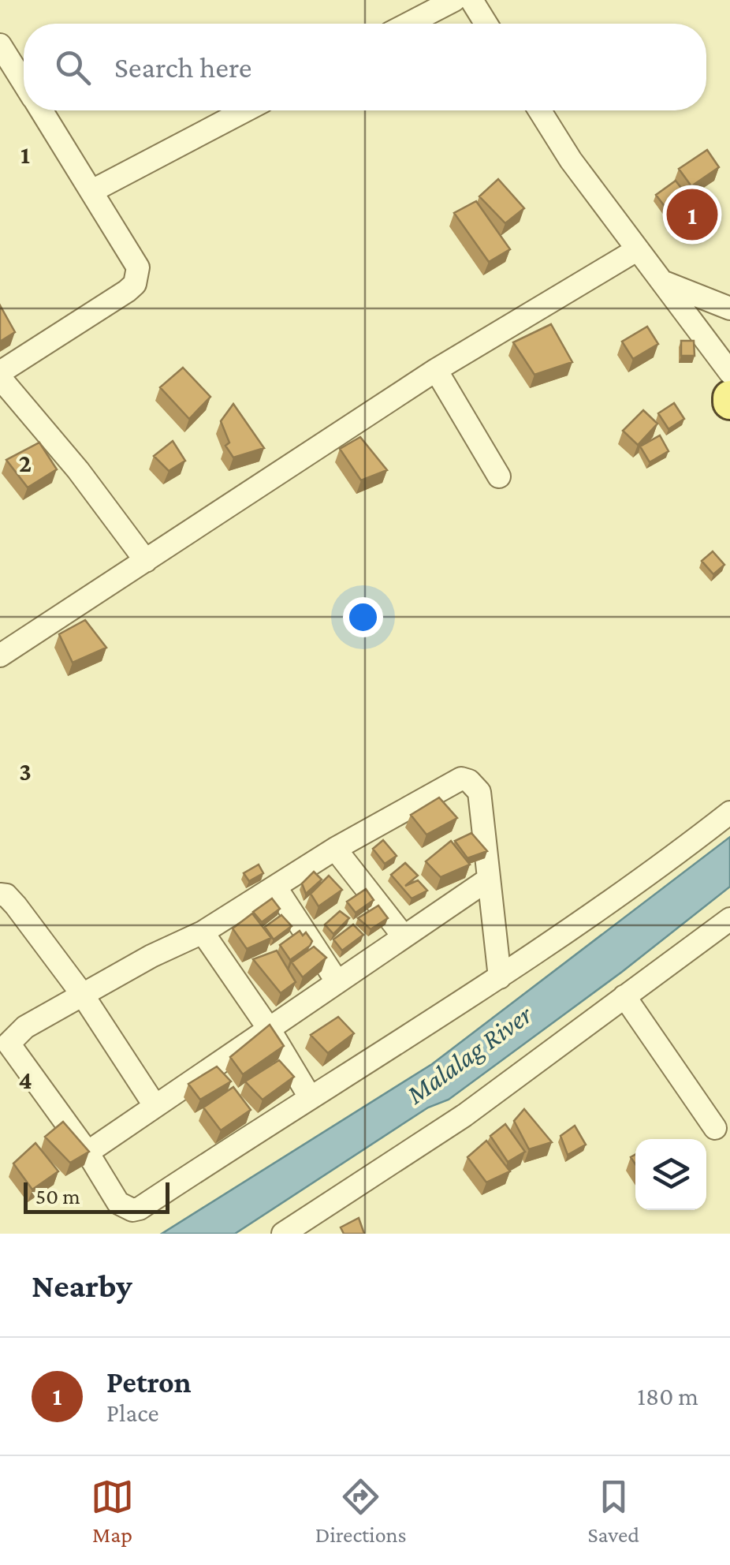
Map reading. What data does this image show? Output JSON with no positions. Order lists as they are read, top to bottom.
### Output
{
  "water": ["Malalag River"],
  "scale_bar": "50 m",
  "page": {
    "search": "Search here",
    "pins": "1",
    "scale": "50 m",
    "heading": "Nearby",
    "list": [
      {
        "mark": "1",
        "name": "Petron",
        "note": "Place",
        "value": "180 m"
      }
    ],
    "nav": ["Map", "Directions", "Saved"]
  },
  "grid": {
    "rows": [
      "1",
      "2",
      "3",
      "4"
    ]
  }
}
